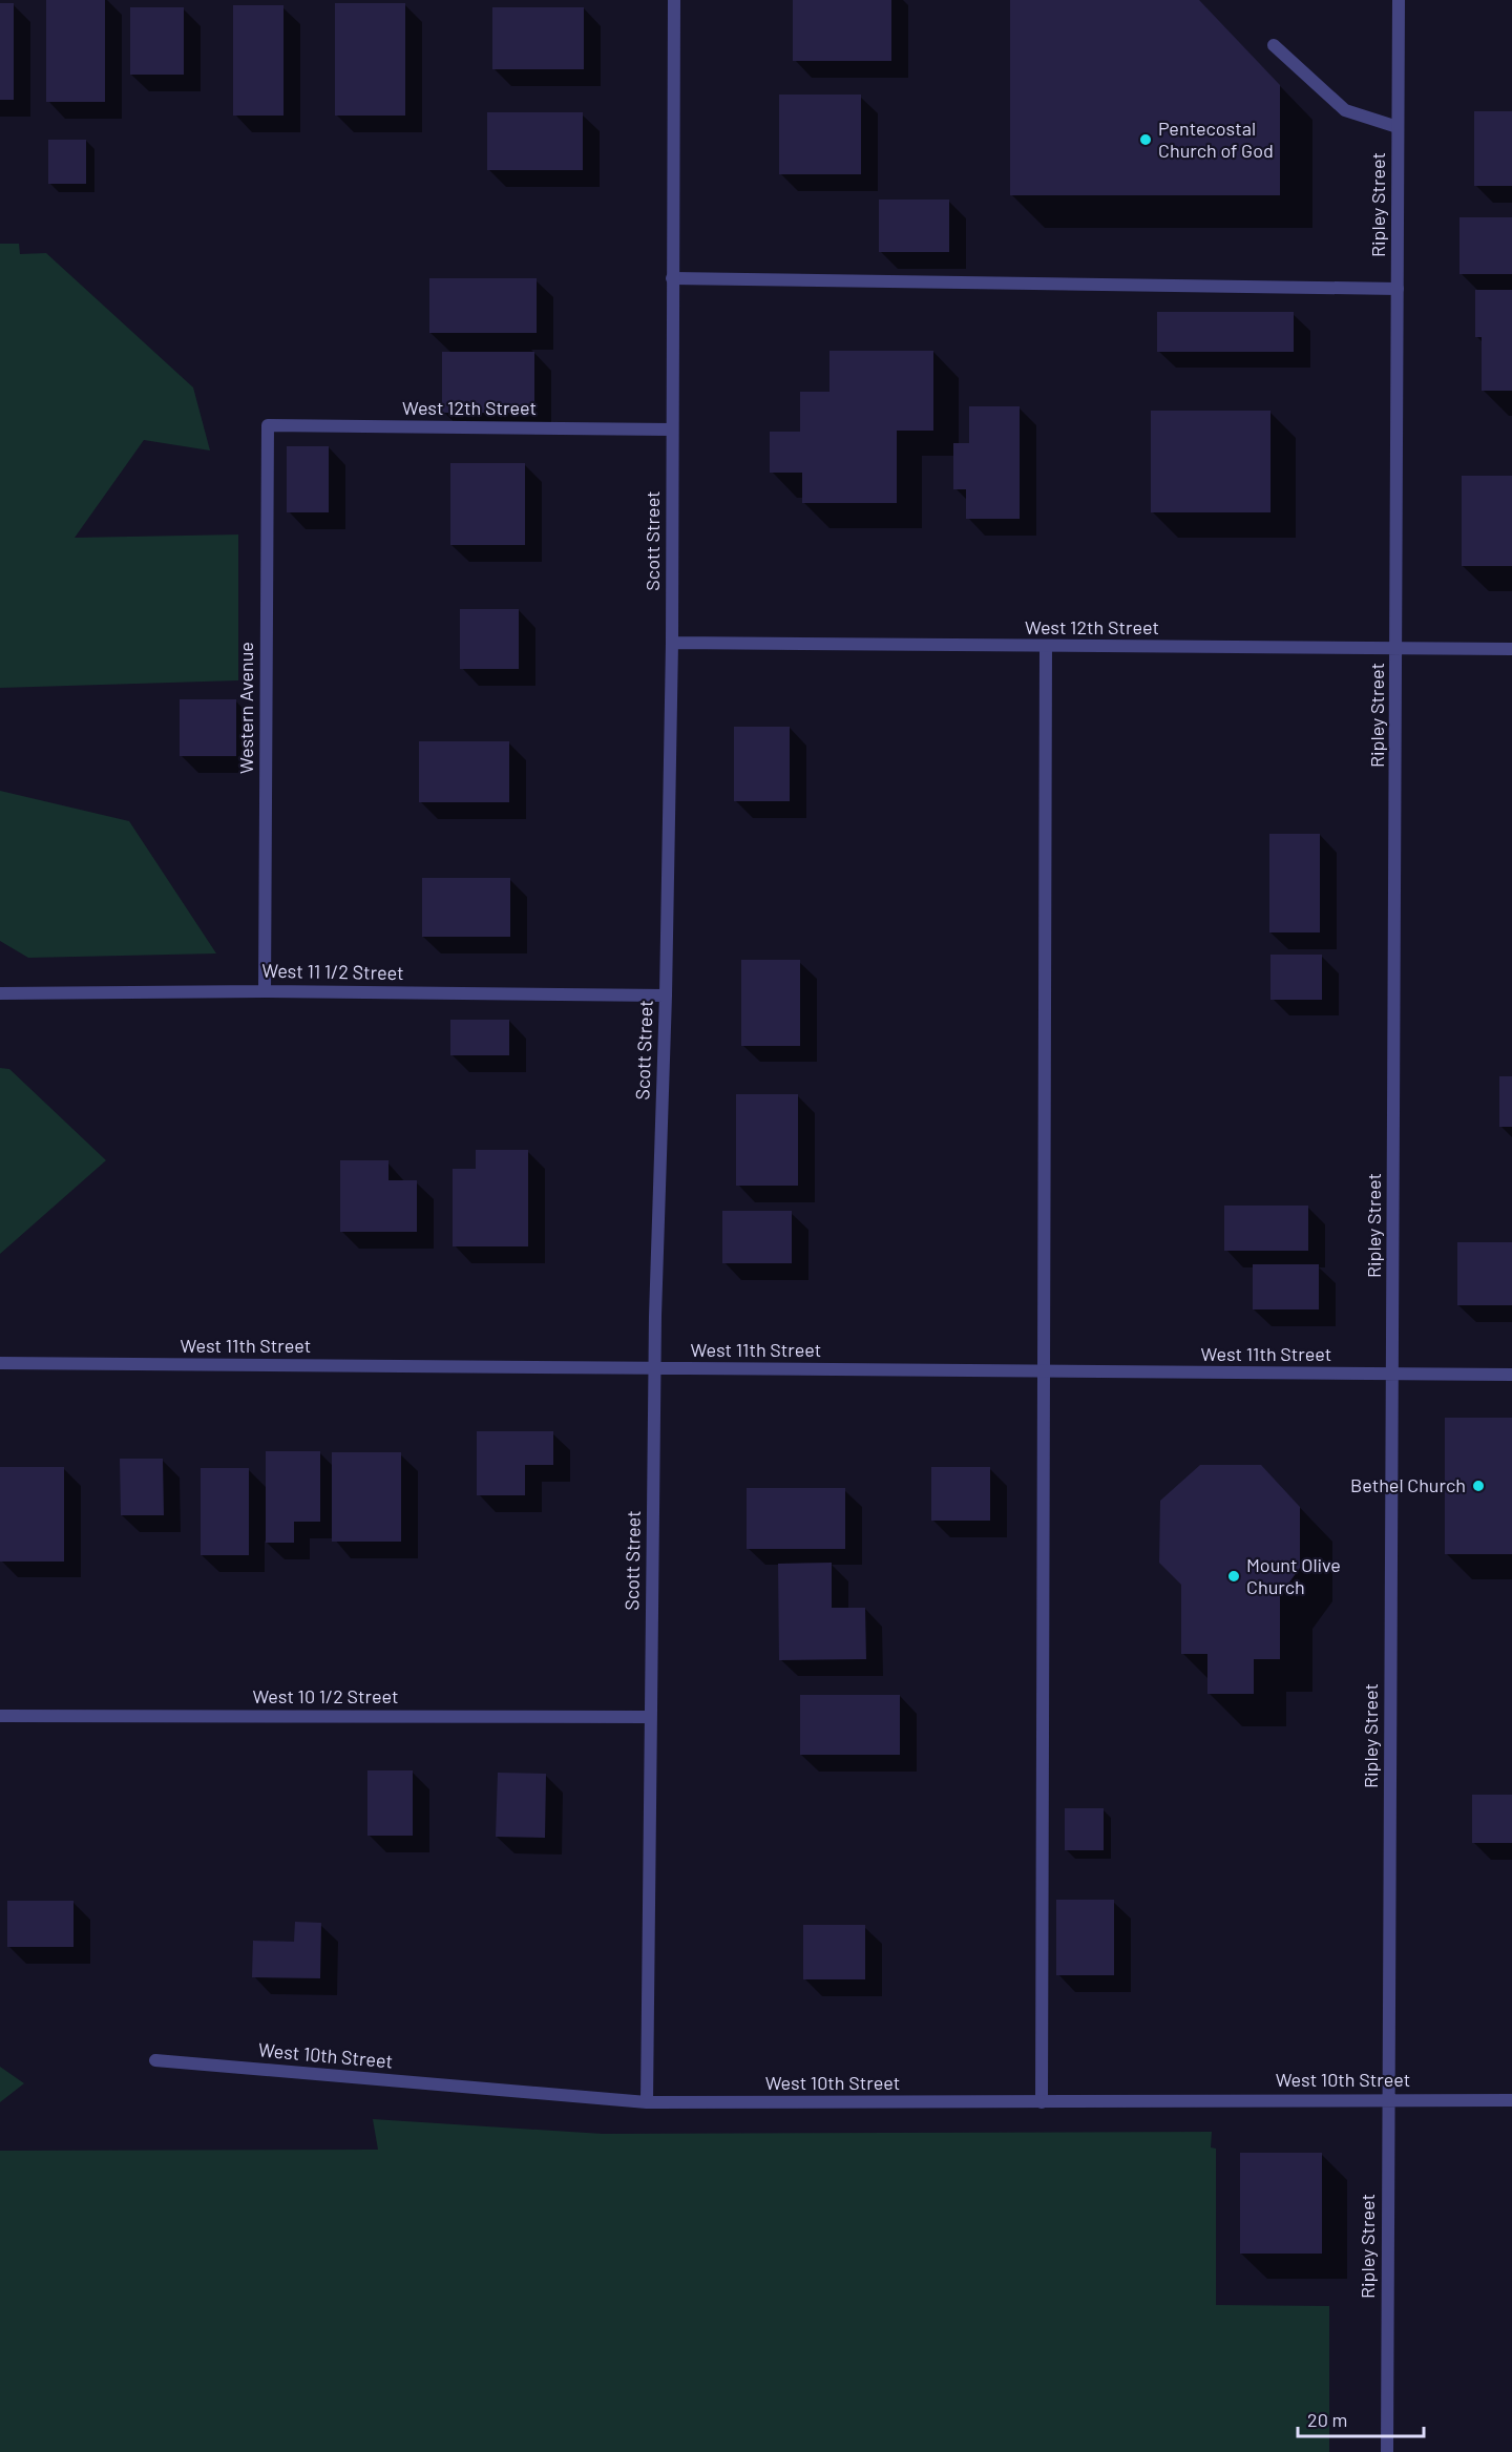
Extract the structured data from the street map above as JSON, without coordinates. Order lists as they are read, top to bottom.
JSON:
{
  "streets": {
    "street": [
      "Ripley Street",
      "West 12th Street",
      "Scott Street",
      "Western Avenue",
      "West 11 1/2 Street",
      "West 11th Street",
      "West 10 1/2 Street",
      "West 10th Street"
    ]
  },
  "crossings": [
    ["Ripley Street", "West 12th Street"],
    ["Ripley Street", "West 11th Street"],
    ["Ripley Street", "West 10th Street"],
    ["West 12th Street", "Scott Street"],
    ["West 12th Street", "Western Avenue"],
    ["Scott Street", "West 11 1/2 Street"],
    ["Scott Street", "West 11th Street"],
    ["Scott Street", "West 10 1/2 Street"],
    ["Scott Street", "West 10th Street"],
    ["Western Avenue", "West 11 1/2 Street"]
  ],
  "places": ["Pentecostal Church of God", "Bethel Church", "Mount Olive Church"],
  "scale_bar": "20 m"
}
